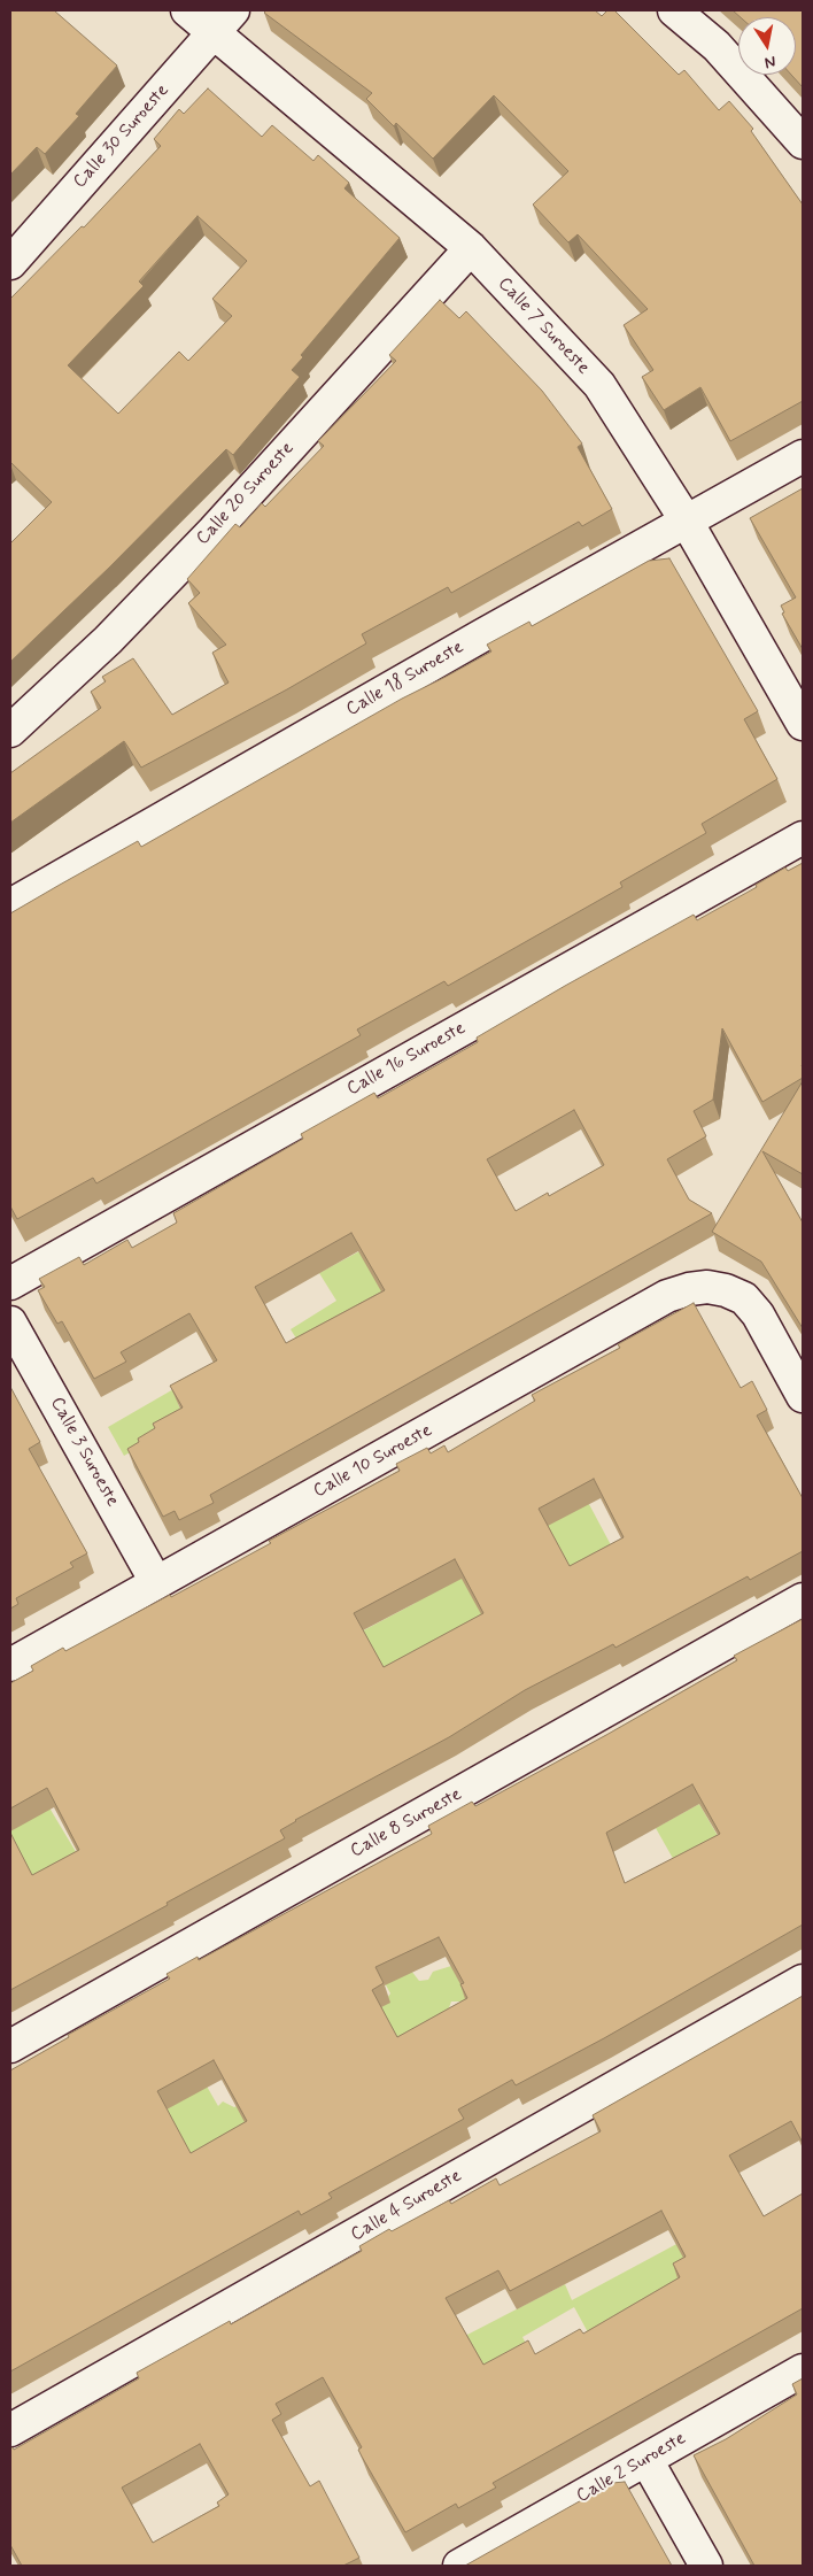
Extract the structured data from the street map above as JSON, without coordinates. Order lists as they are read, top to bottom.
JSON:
{
  "streets": {
    "street": [
      "Calle 30 Suroeste",
      "Calle 7 Suroeste",
      "Calle 20 Suroeste",
      "Calle 18 Suroeste",
      "Calle 16 Suroeste",
      "Calle 3 Suroeste",
      "Calle 10 Suroeste",
      "Calle 8 Suroeste",
      "Calle 4 Suroeste",
      "Calle 2 Suroeste"
    ]
  },
  "crossings": [
    ["Calle 30 Suroeste", "Calle 7 Suroeste"],
    ["Calle 7 Suroeste", "Calle 20 Suroeste"],
    ["Calle 7 Suroeste", "Calle 18 Suroeste"],
    ["Calle 3 Suroeste", "Calle 10 Suroeste"]
  ],
  "north": "bottom"
}
